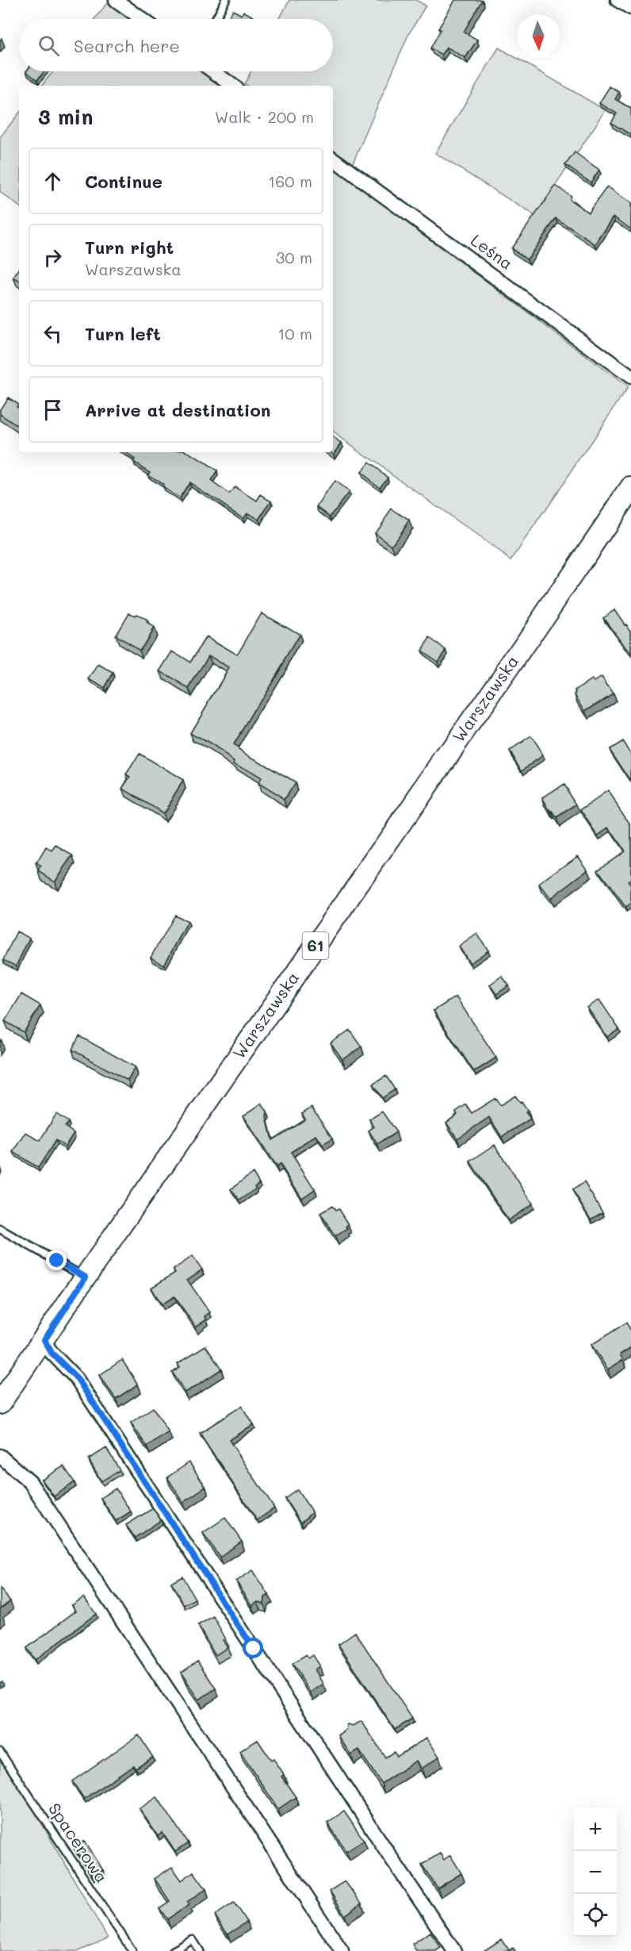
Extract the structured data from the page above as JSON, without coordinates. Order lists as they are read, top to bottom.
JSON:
{
  "streets": {
    "main road": ["Warszawska", "61"],
    "street": ["Leśna"],
    "lane": ["Spacerowa"]
  },
  "north": "bottom",
  "page": {
    "search": "Search here",
    "heading": ["3 min", "Walk · 200 m"],
    "list": [
      ["Continue", "160 m"],
      ["Turn right", "Warszawska", "30 m"],
      ["Turn left", "10 m"],
      "Arrive at destination"
    ],
    "map_buttons": ["+", "−"]
  }
}
